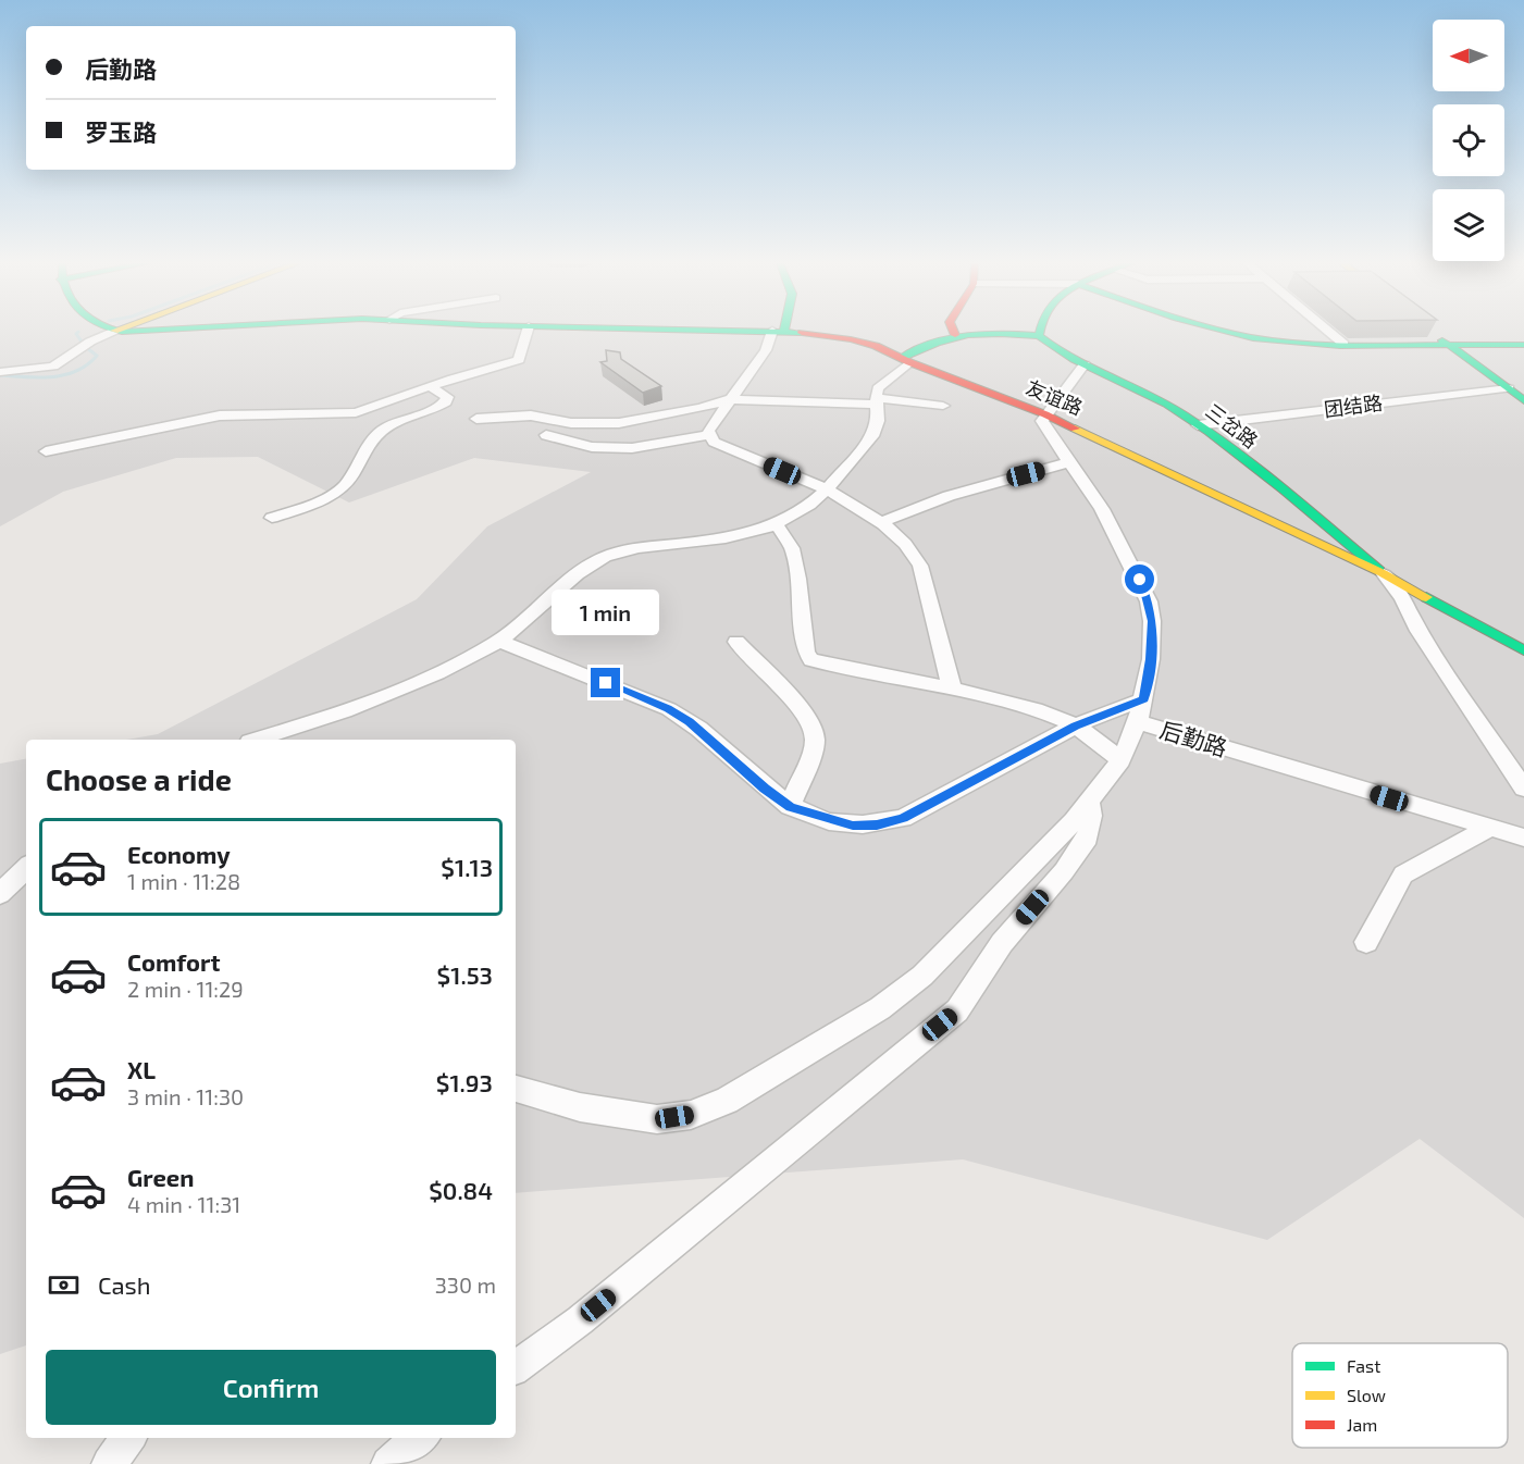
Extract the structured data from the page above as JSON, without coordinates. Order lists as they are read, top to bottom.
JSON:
{
  "streets": {
    "main road": ["友谊路", "三岔路"],
    "street": ["团结路", "后勤路"]
  },
  "crossings": [
    ["友谊路", "三岔路"],
    ["友谊路", "后勤路"],
    ["团结路", "三岔路"]
  ],
  "legend": ["Fast", "Slow", "Jam"],
  "north": "left",
  "page": {
    "banner": ["后勤路", "罗玉路"],
    "bubble": "1 min",
    "heading": "Choose a ride",
    "list": [
      {
        "name": "Economy",
        "note": "1 min · 11:28",
        "value": "$1.13"
      },
      {
        "name": "Comfort",
        "note": "2 min · 11:29",
        "value": "$1.53"
      },
      {
        "name": "XL",
        "note": "3 min · 11:30",
        "value": "$1.93"
      },
      {
        "name": "Green",
        "note": "4 min · 11:31",
        "value": "$0.84"
      }
    ],
    "pay": ["Cash", "330 m"],
    "buttons": "Confirm"
  }
}
